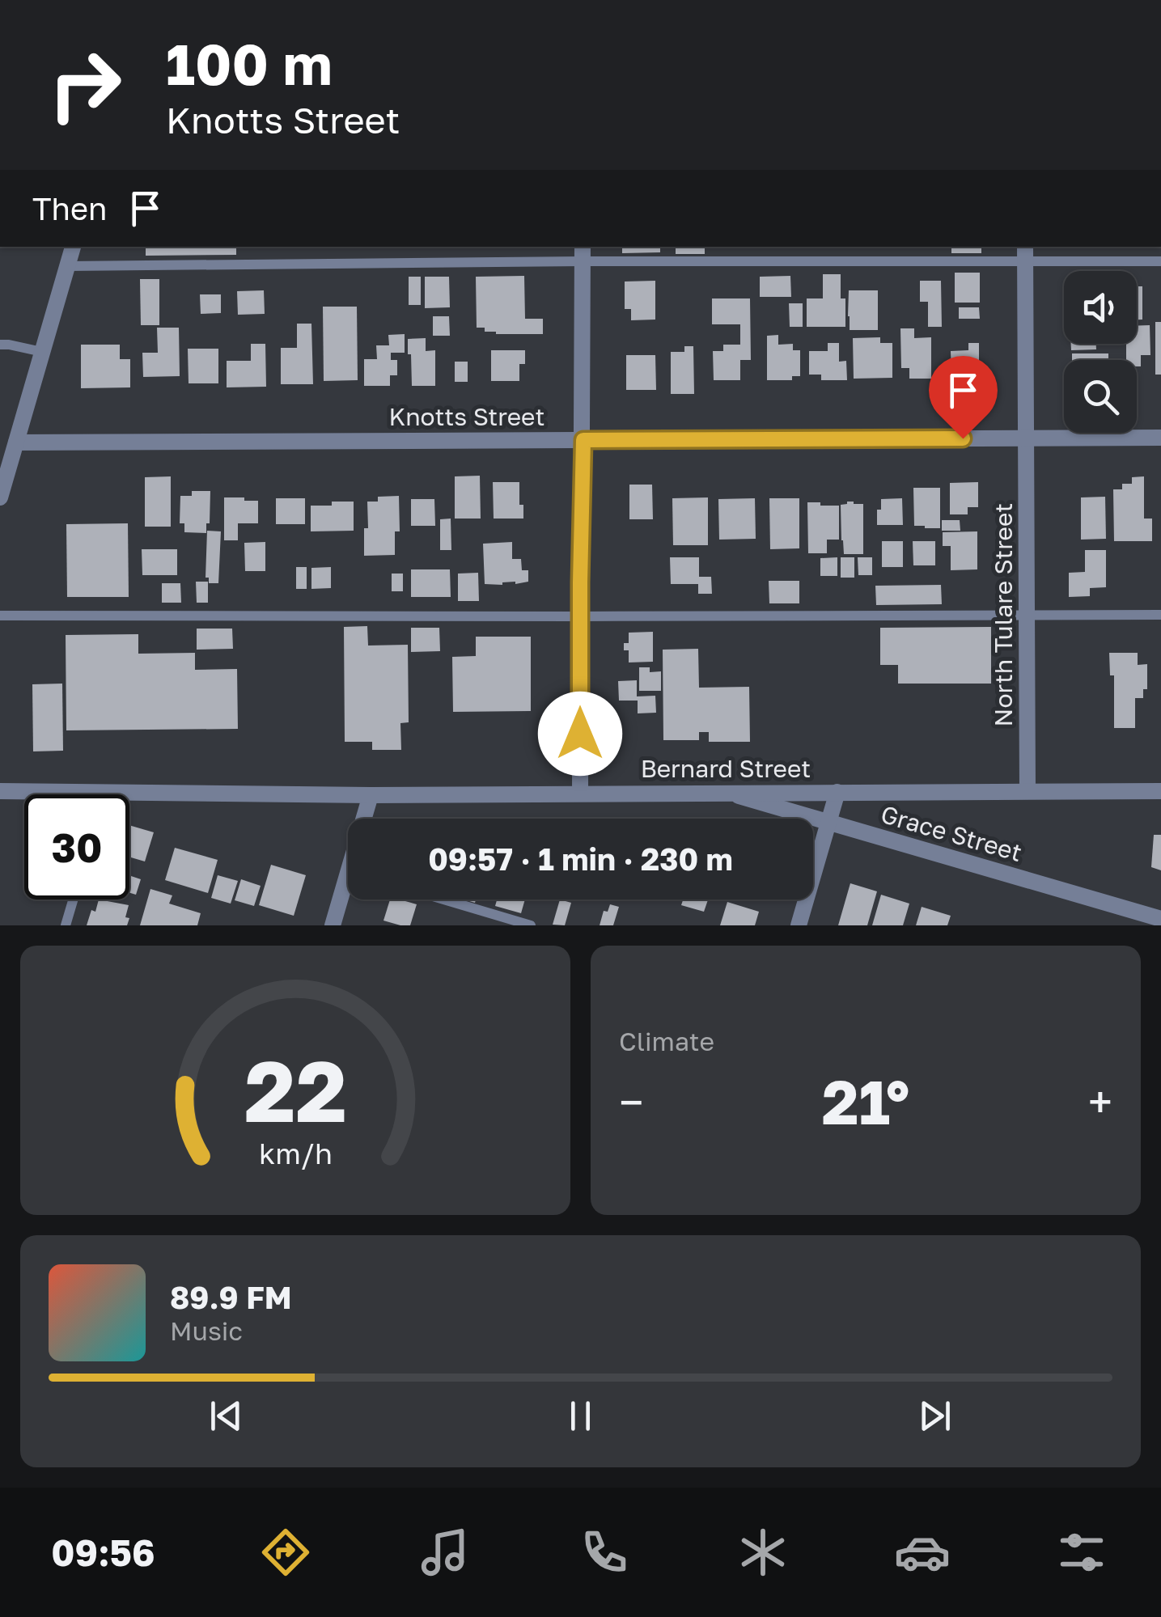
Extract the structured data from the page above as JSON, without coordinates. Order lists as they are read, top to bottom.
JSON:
{
  "streets": {
    "street": [
      "Knotts Street",
      "North Tulare Street",
      "Bernard Street",
      "Grace Street"
    ]
  },
  "crossings": [
    ["Knotts Street", "North Tulare Street"],
    ["North Tulare Street", "Bernard Street"],
    ["Bernard Street", "Grace Street"]
  ],
  "page": {
    "turn": ["100 m", "Knotts Street"],
    "then": "Then",
    "limit": "30",
    "trip": "09:57 · 1 min · 230 m",
    "tile": "Climate",
    "heat": ["−", "21°", "+"],
    "song": ["89.9 FM", "Music"],
    "tabs": "09:56",
    "gauge": ["22", "km/h"]
  }
}
